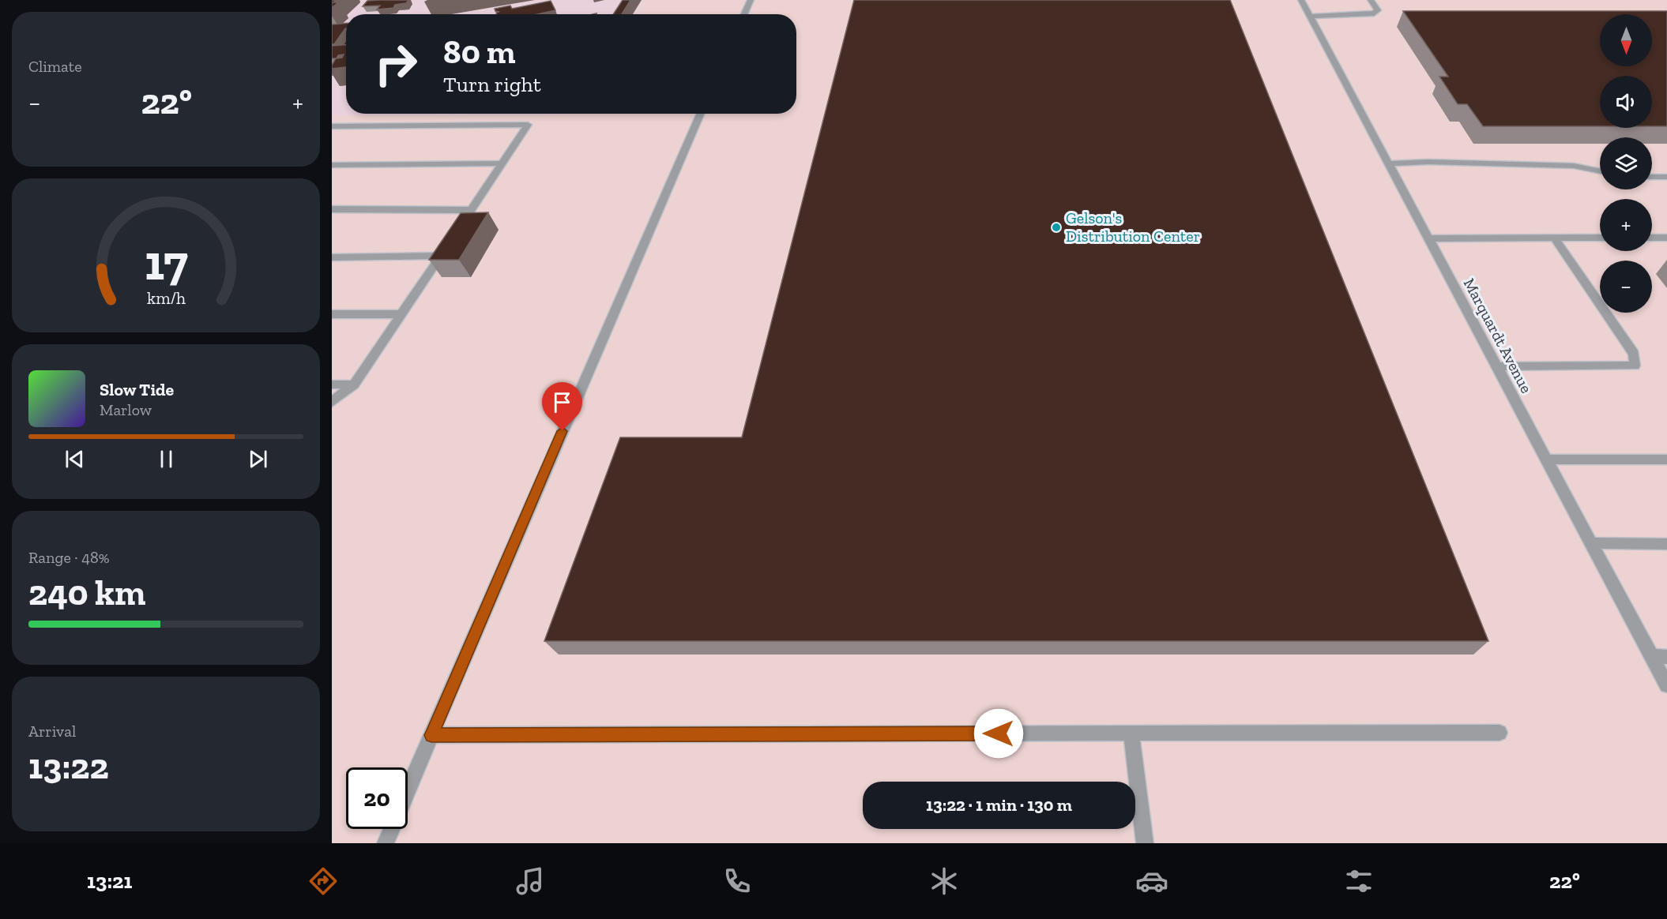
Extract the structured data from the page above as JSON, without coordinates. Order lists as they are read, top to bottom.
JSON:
{
  "streets": {
    "street": ["Marquardt Avenue"]
  },
  "places": ["Gelson's Distribution Center"],
  "north": "bottom",
  "page": {
    "tile": [
      "Climate",
      ["Range · 48%", "240 km"],
      ["Arrival", "13:22"]
    ],
    "map_buttons": ["+", "−"],
    "turn": ["80 m", "Turn right"],
    "heat": ["−", "22°", "+"],
    "song": ["Slow Tide", "Marlow"],
    "limit": "20",
    "trip": "13:22 · 1 min · 130 m",
    "tabs": ["13:21", "22°"],
    "gauge": ["17", "km/h"]
  }
}
